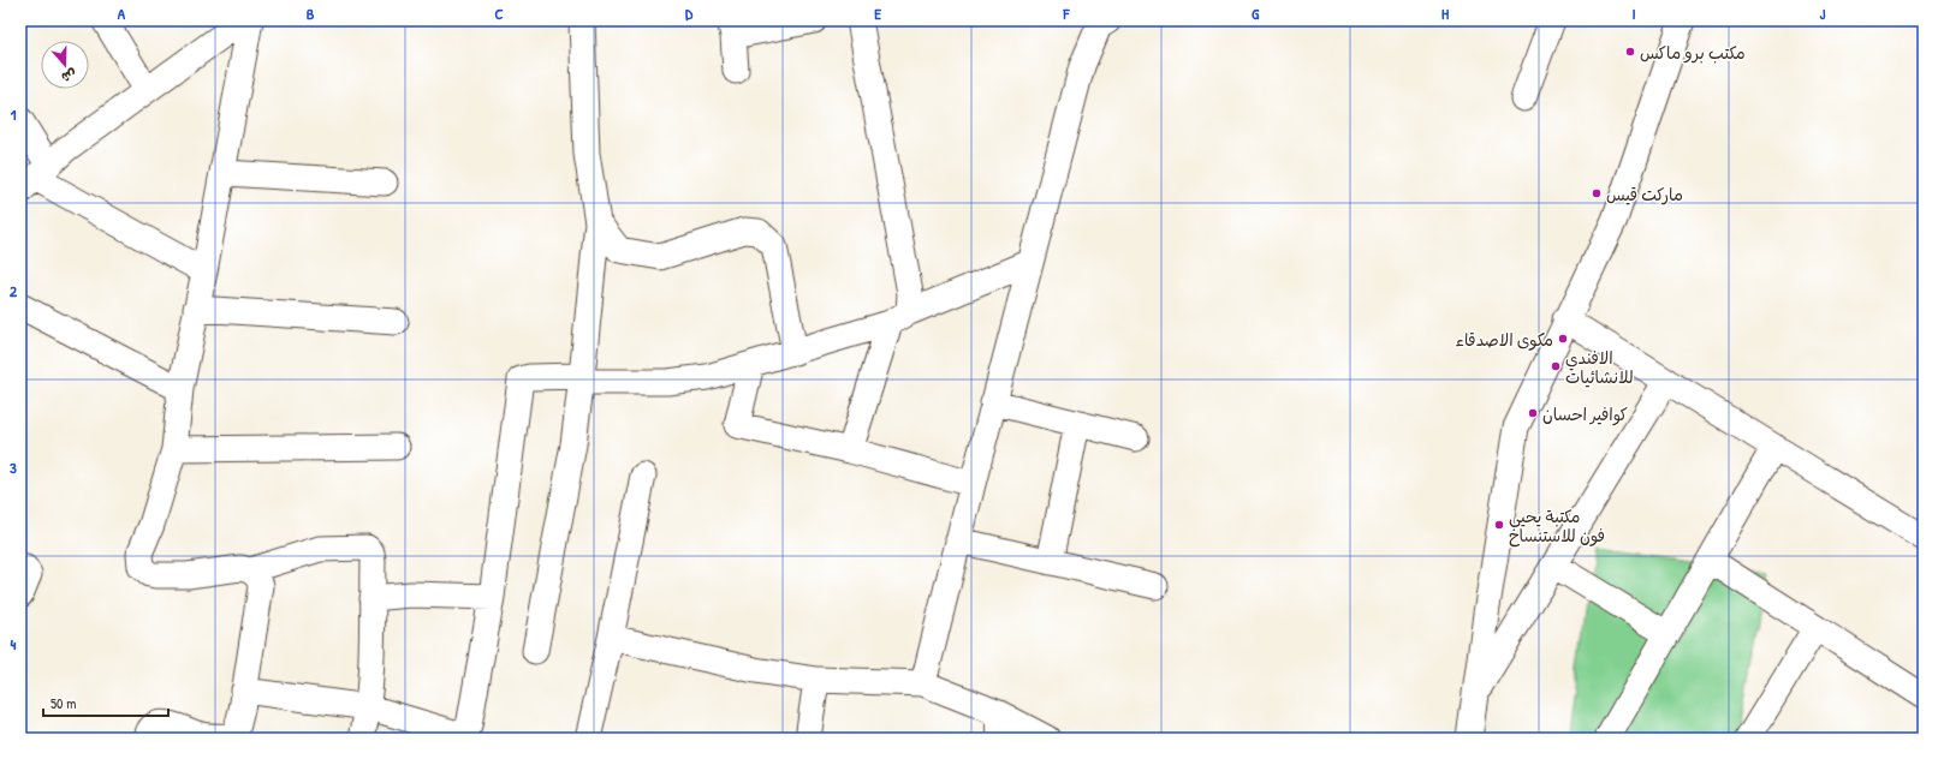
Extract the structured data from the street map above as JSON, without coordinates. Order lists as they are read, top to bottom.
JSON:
{
  "places": [
    "مكتب برو ماكس",
    "ماركت قيس",
    "مكوى الاصدقاء",
    "الافندي للانشائيات",
    "كوافير احسان",
    "مكتبة يحيى فون للاستنساخ"
  ],
  "scale_bar": "50 m",
  "north": "bottom",
  "grid": {
    "columns": [
      "A",
      "B",
      "C",
      "D",
      "E",
      "F",
      "G",
      "H",
      "I",
      "J"
    ],
    "rows": [
      "1",
      "2",
      "3",
      "4"
    ]
  }
}
